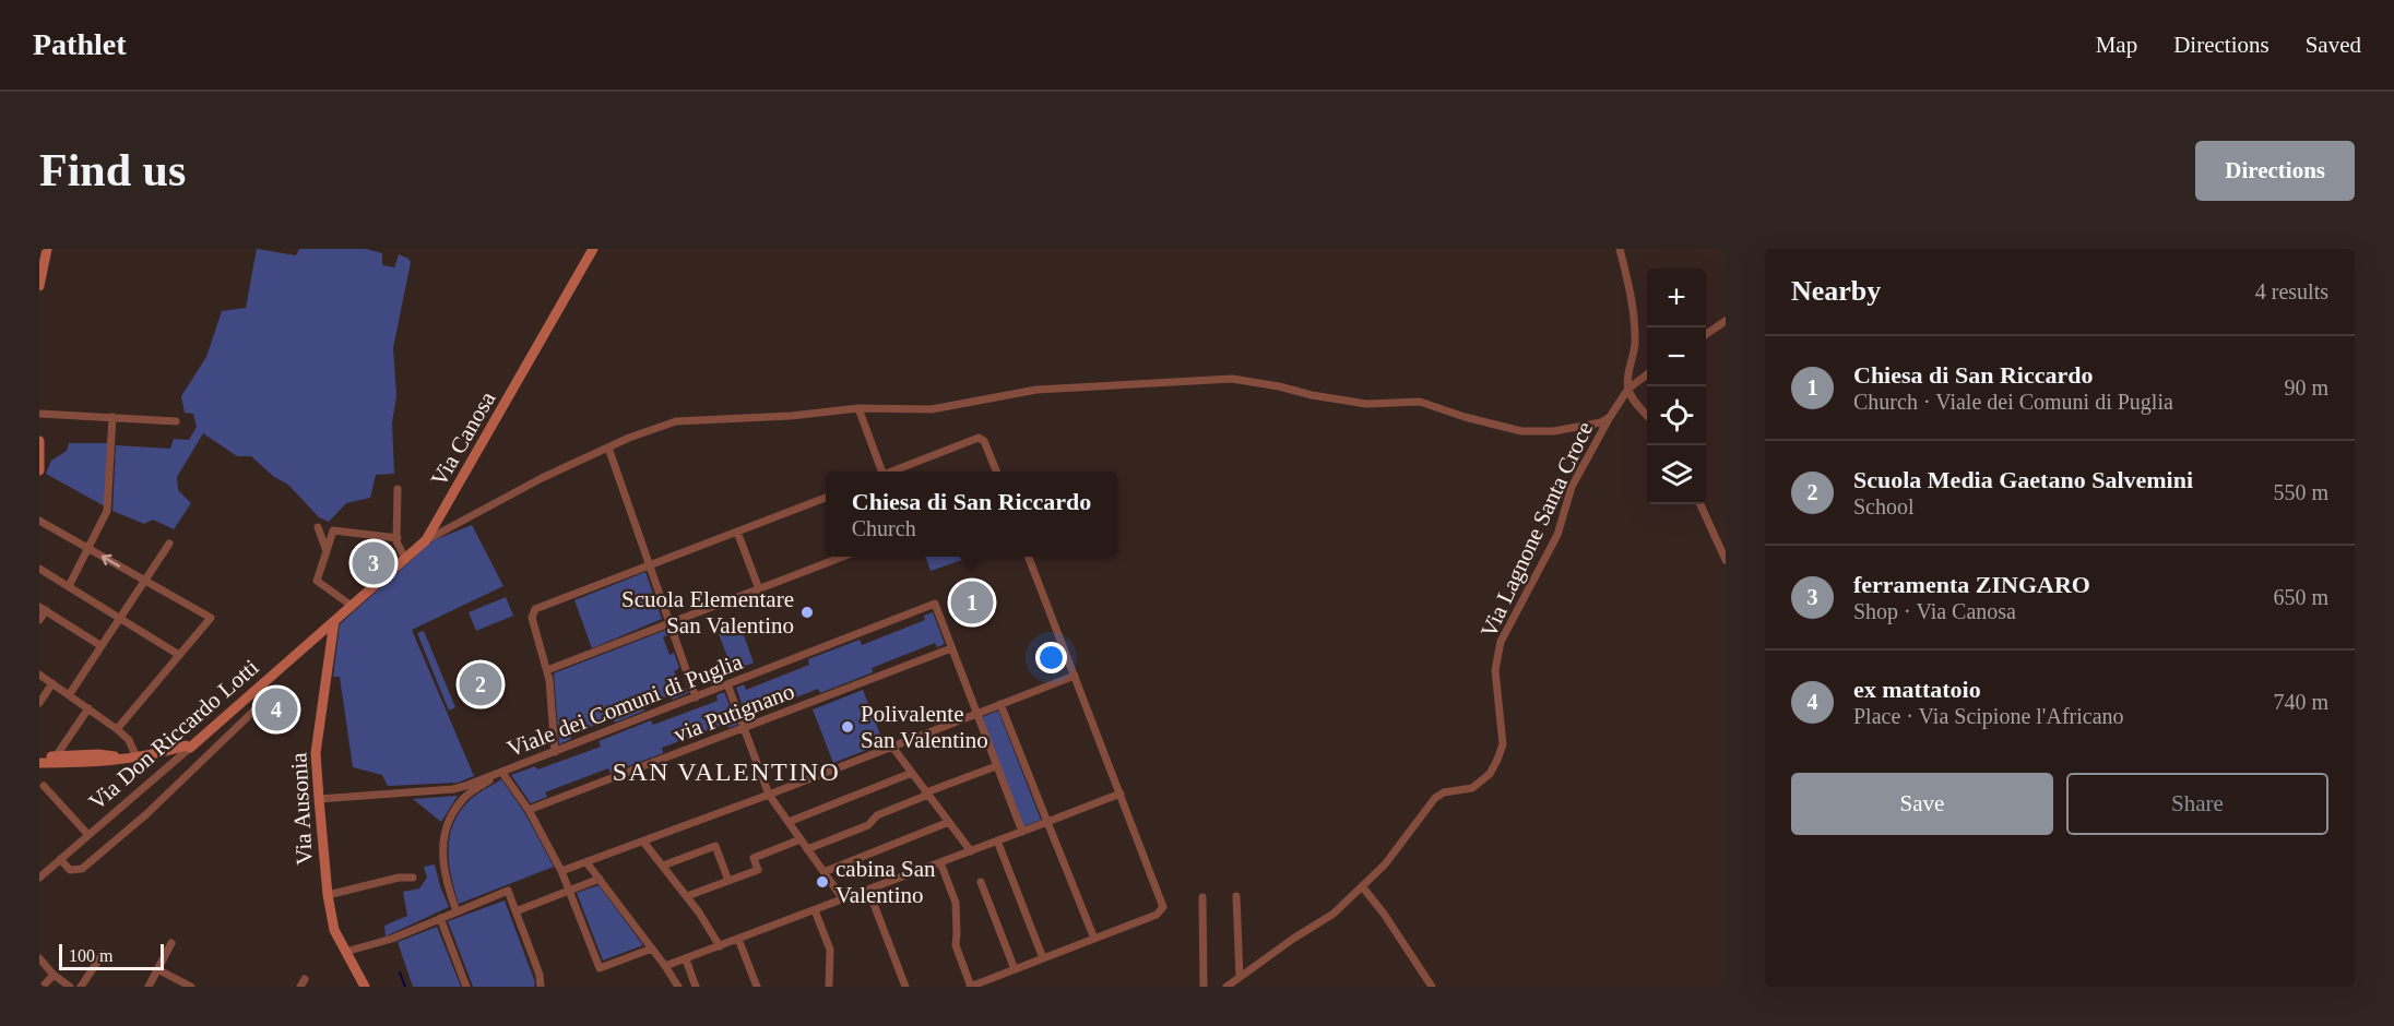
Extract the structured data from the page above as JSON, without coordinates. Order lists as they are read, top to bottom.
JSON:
{
  "streets": {
    "main road": ["Via Canosa", "Via Don Riccardo Lotti", "Via Ausonia"],
    "street": ["Via Lagnone Santa Croce", "Viale dei Comuni di Puglia", "via Putignano"]
  },
  "crossings": [
    ["Via Canosa", "Via Don Riccardo Lotti"],
    ["Via Canosa", "Via Ausonia"],
    ["Viale dei Comuni di Puglia", "via Putignano"],
    ["Viale dei Comuni di Puglia", "Via Ausonia"],
    ["Via Don Riccardo Lotti", "Via Ausonia"]
  ],
  "districts": ["SAN VALENTINO"],
  "places": ["Scuola Elementare San Valentino", "Polivalente San Valentino", "cabina San Valentino"],
  "scale_bar": "100 m",
  "page": {
    "header": "Pathlet",
    "nav": ["Map", "Directions", "Saved"],
    "buttons": [
      "Directions",
      ["Save", "Share"]
    ],
    "title": "Find us",
    "heading": ["Nearby", "4 results"],
    "map_buttons": ["+", "−"],
    "list": [
      {
        "mark": "1",
        "name": "Chiesa di San Riccardo",
        "note": "Church · Viale dei Comuni di Puglia",
        "value": "90 m"
      },
      {
        "mark": "2",
        "name": "Scuola Media Gaetano Salvemini",
        "note": "School",
        "value": "550 m"
      },
      {
        "mark": "3",
        "name": "ferramenta ZINGARO",
        "note": "Shop · Via Canosa",
        "value": "650 m"
      },
      {
        "mark": "4",
        "name": "ex mattatoio",
        "note": "Place · Via Scipione l'Africano",
        "value": "740 m"
      }
    ],
    "popup": ["Chiesa di San Riccardo", "Church"],
    "pins": [
      "3",
      "1",
      "2",
      "4"
    ],
    "scale": "100 m"
  }
}
